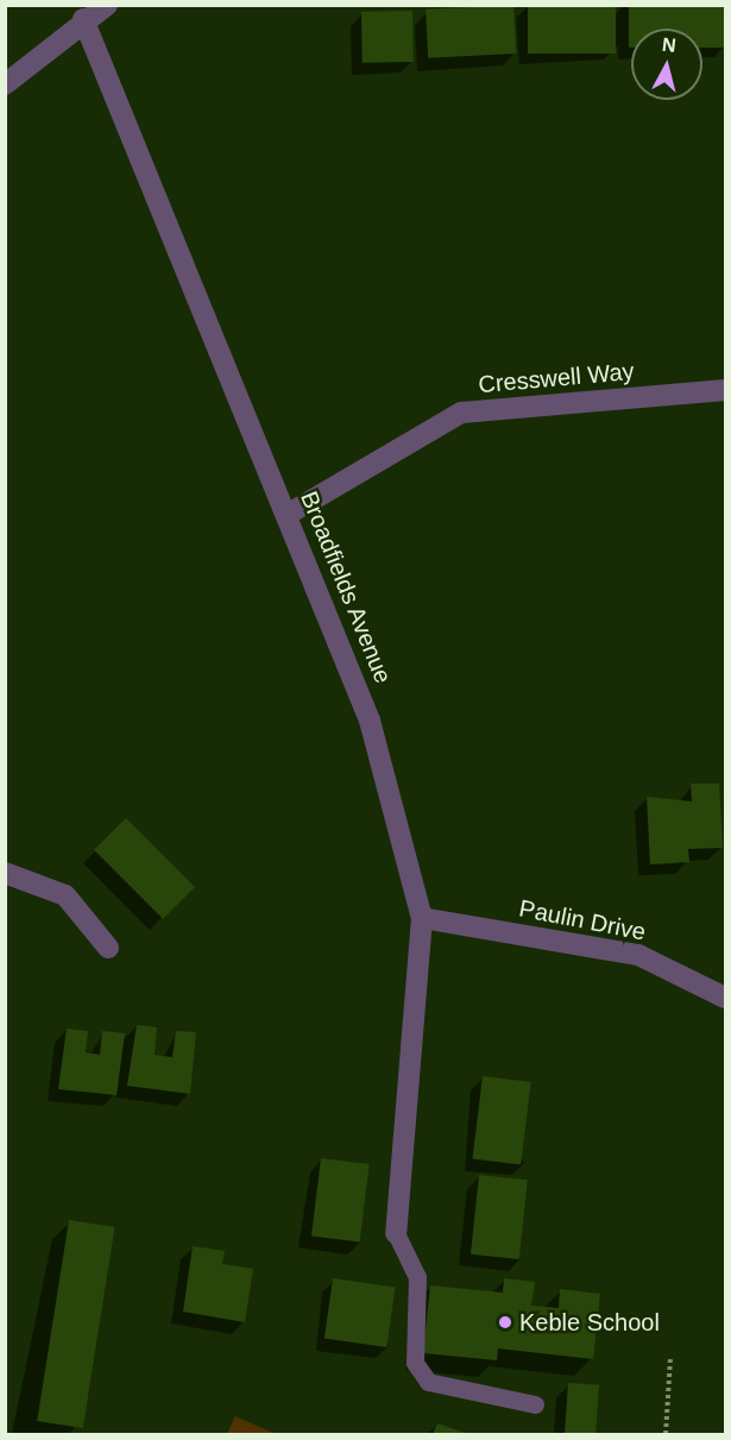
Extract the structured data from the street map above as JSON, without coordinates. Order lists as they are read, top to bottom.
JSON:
{
  "streets": {
    "street": ["Cresswell Way", "Broadfields Avenue", "Paulin Drive"]
  },
  "crossings": [
    ["Cresswell Way", "Broadfields Avenue"],
    ["Broadfields Avenue", "Paulin Drive"]
  ],
  "places": ["Keble School"],
  "north": "top"
}
